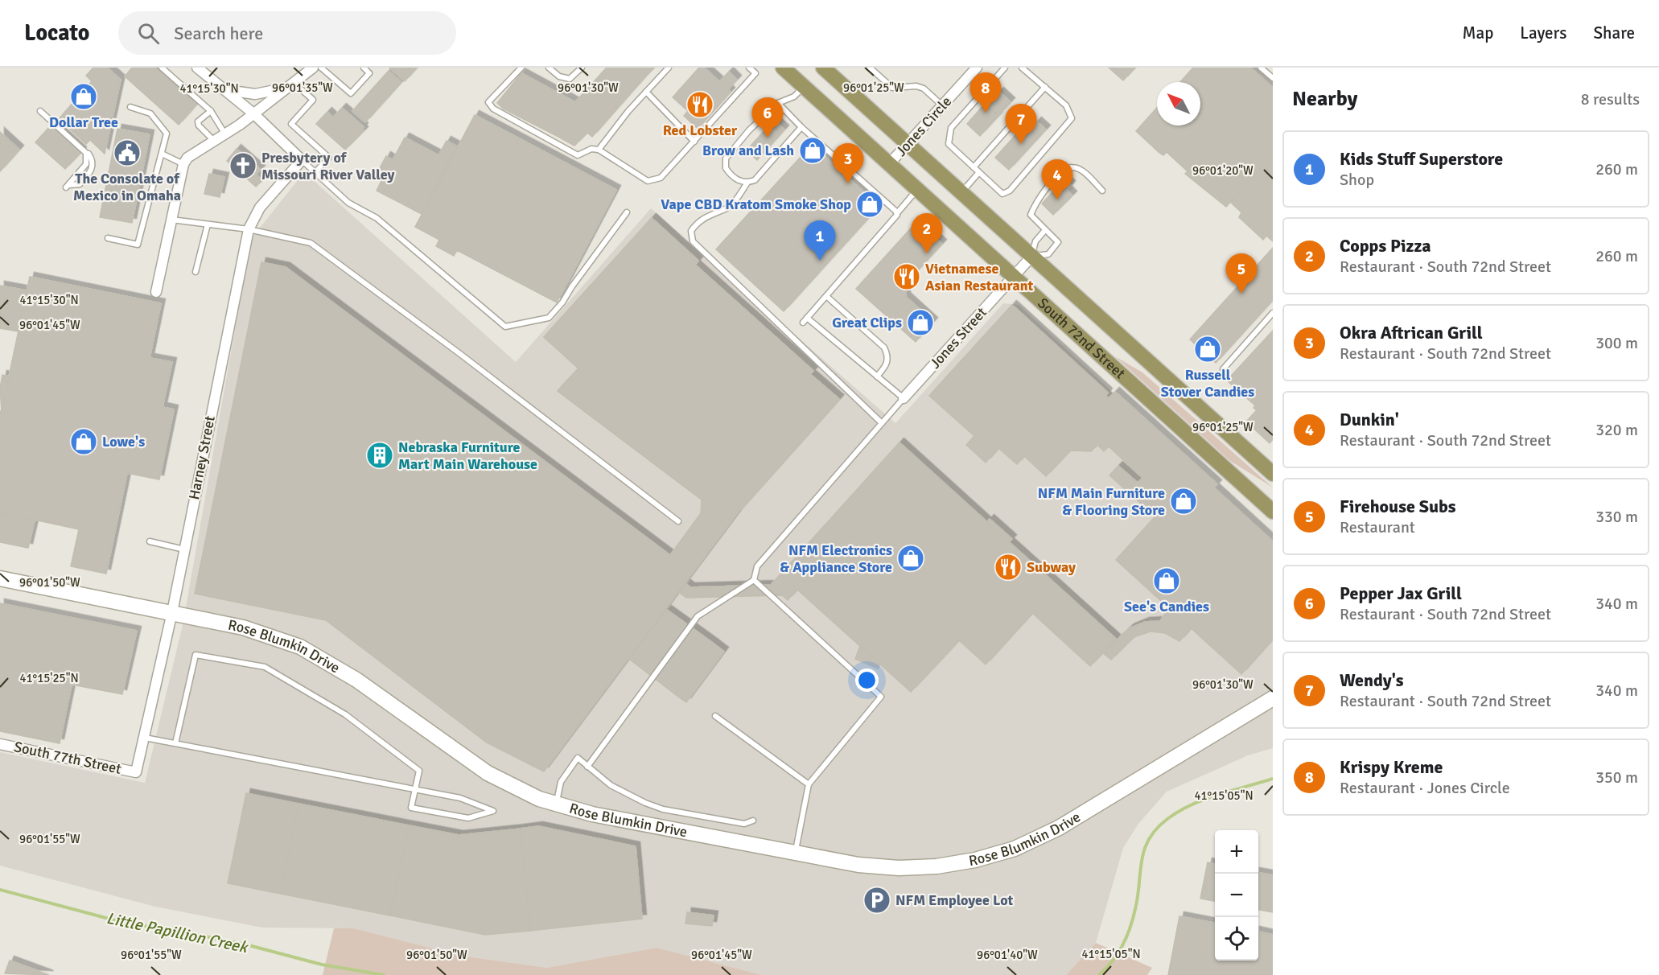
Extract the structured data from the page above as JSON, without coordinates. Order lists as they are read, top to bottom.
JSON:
{
  "streets": {
    "main road": ["South 72nd Street", "Rose Blumkin Drive"],
    "street": [
      "Jones Circle",
      "Jones Street",
      "Harney Street",
      "South 77th Street"
    ]
  },
  "crossings": [
    ["Jones Circle", "South 72nd Street"],
    ["Jones Street", "South 72nd Street"],
    ["Harney Street", "Rose Blumkin Drive"],
    ["Harney Street", "South 77th Street"]
  ],
  "water": ["Little Papillion Creek"],
  "places": {
    "shop": [
      "Dollar Tree",
      "Brow and Lash",
      "Vape CBD Kratom Smoke Shop",
      "Great Clips",
      "Russell Stover Candies",
      "Lowe's",
      "NFM Main Furniture & Flooring Store",
      "NFM Electronics & Appliance Store",
      "See's Candies"
    ],
    "restaurant": ["Red Lobster", "Vietnamese Asian Restaurant", "Subway"],
    "public building": ["The Consolate of Mexico in Omaha"],
    "church": ["Presbytery of Missouri River Valley"],
    "building": ["Nebraska Furniture Mart Main Warehouse"],
    "parking": ["NFM Employee Lot"]
  },
  "north": "top left",
  "page": {
    "header": "Locato",
    "search": "Search here",
    "nav": ["Map", "Layers", "Share"],
    "heading": ["Nearby", "8 results"],
    "pins": [
      "8",
      "6",
      "7",
      "3",
      "4",
      "2",
      "1",
      "5"
    ],
    "list": [
      {
        "mark": "1",
        "name": "Kids Stuff Superstore",
        "note": "Shop",
        "value": "260 m"
      },
      {
        "mark": "2",
        "name": "Copps Pizza",
        "note": "Restaurant · South 72nd Street",
        "value": "260 m"
      },
      {
        "mark": "3",
        "name": "Okra Aftrican Grill",
        "note": "Restaurant · South 72nd Street",
        "value": "300 m"
      },
      {
        "mark": "4",
        "name": "Dunkin'",
        "note": "Restaurant · South 72nd Street",
        "value": "320 m"
      },
      {
        "mark": "5",
        "name": "Firehouse Subs",
        "note": "Restaurant",
        "value": "330 m"
      },
      {
        "mark": "6",
        "name": "Pepper Jax Grill",
        "note": "Restaurant · South 72nd Street",
        "value": "340 m"
      },
      {
        "mark": "7",
        "name": "Wendy's",
        "note": "Restaurant · South 72nd Street",
        "value": "340 m"
      },
      {
        "mark": "8",
        "name": "Krispy Kreme",
        "note": "Restaurant · Jones Circle",
        "value": "350 m"
      }
    ],
    "map_buttons": ["+", "−"]
  },
  "coordinates": [
    "96°01'35\"W",
    "96°01'30\"W",
    "96°01'25\"W",
    "41°15'30\"N",
    "96°01'20\"W",
    "96°01'45\"W",
    "96°01'50\"W",
    "41°15'25\"N",
    "41°15'05\"N",
    "96°01'55\"W",
    "96°01'40\"W"
  ]
}
